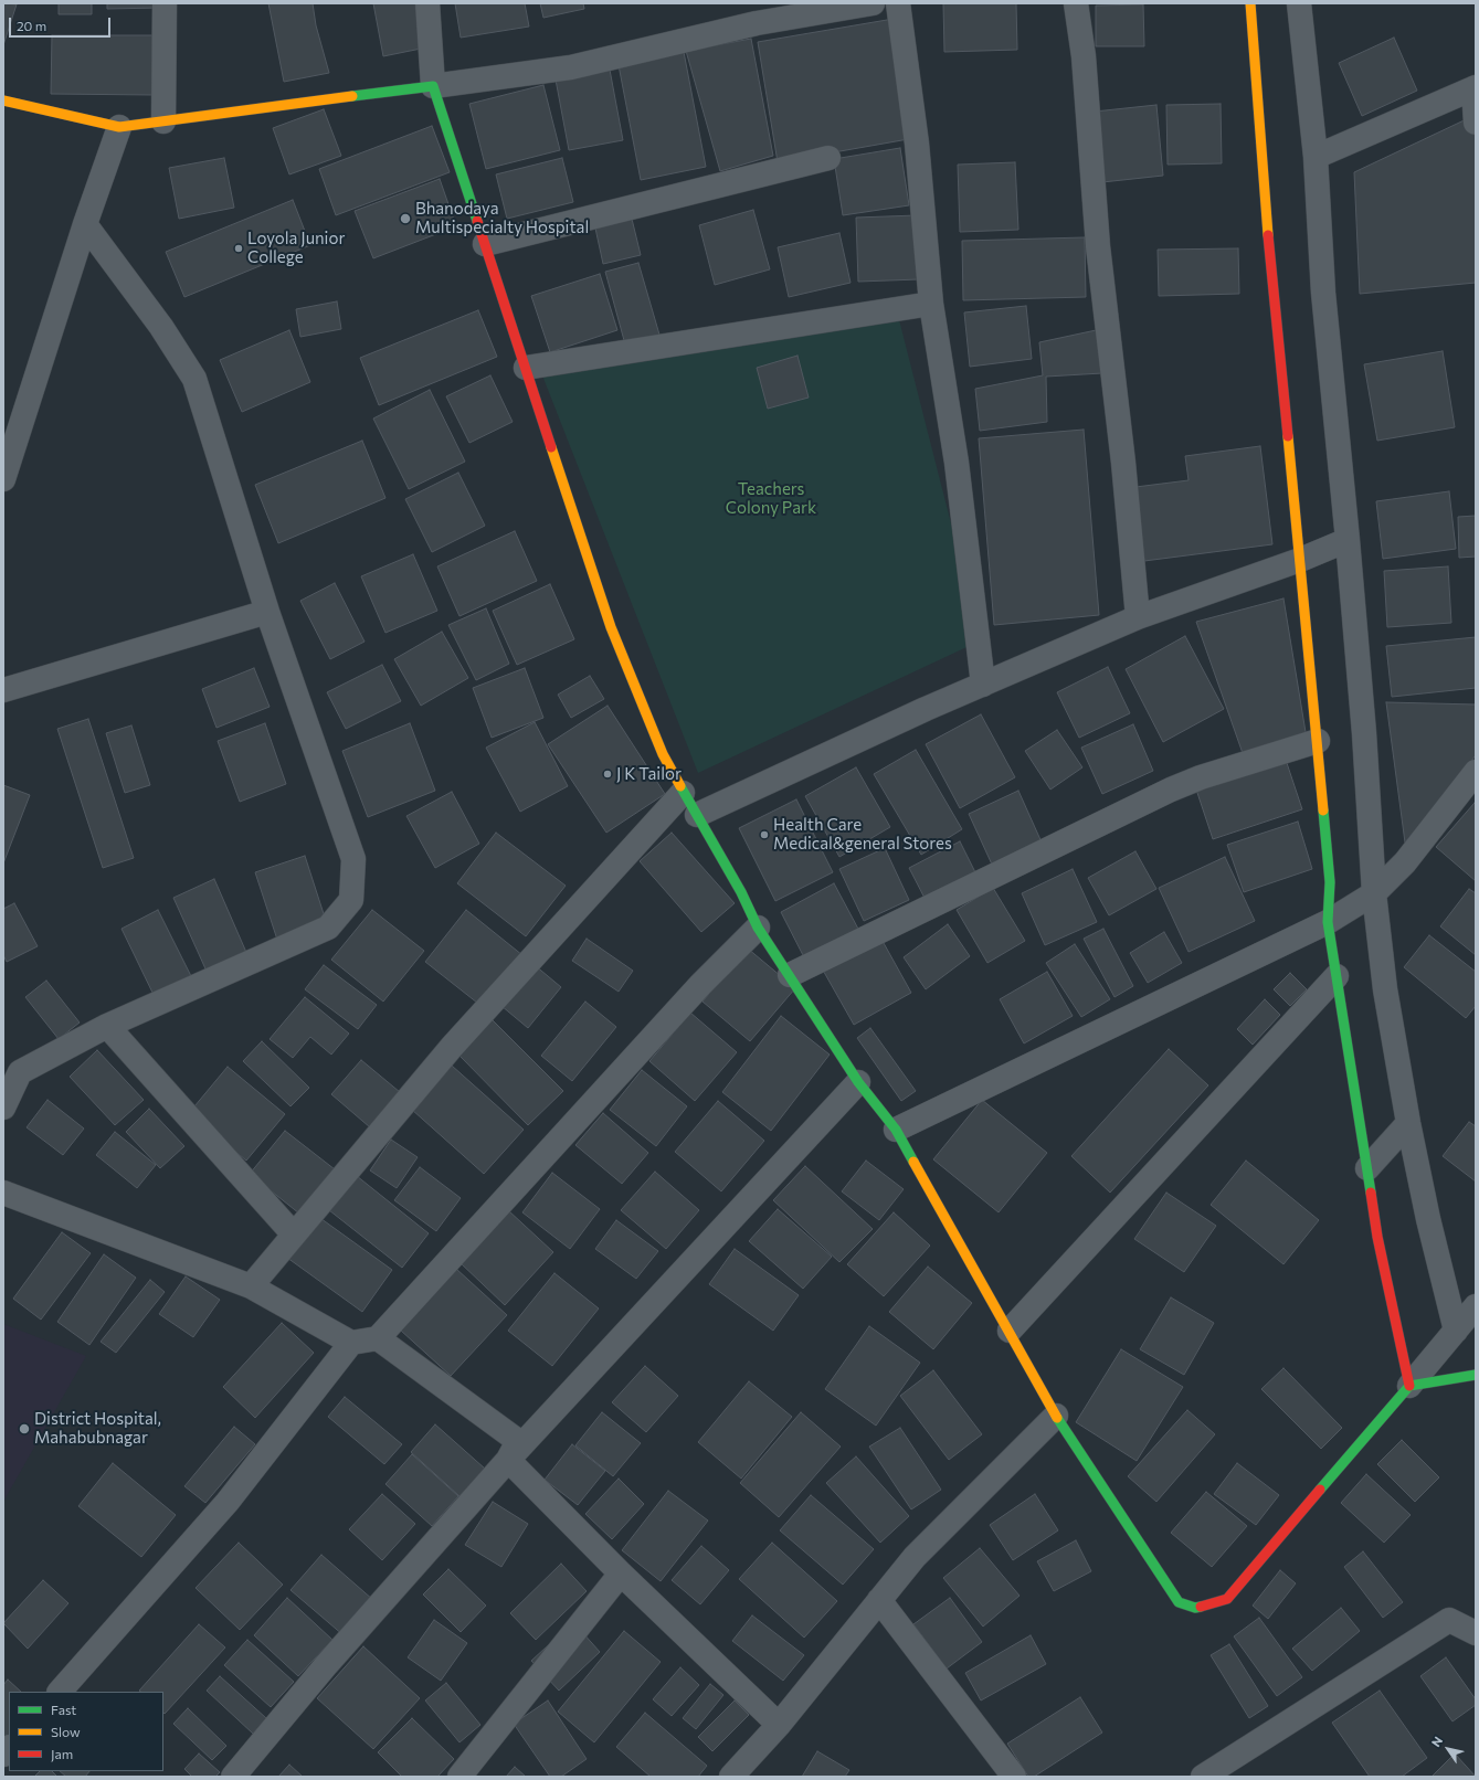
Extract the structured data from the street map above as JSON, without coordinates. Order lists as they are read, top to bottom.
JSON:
{
  "parks": ["Teachers Colony Park"],
  "places": [
    "Bhanodaya Multispecialty Hospital",
    "Loyola Junior College",
    "J K Tailor",
    "Health Care Medical&general Stores",
    "District Hospital, Mahabubnagar"
  ],
  "legend": ["Fast", "Slow", "Jam"],
  "scale_bar": "20 m",
  "north": "top left"
}
